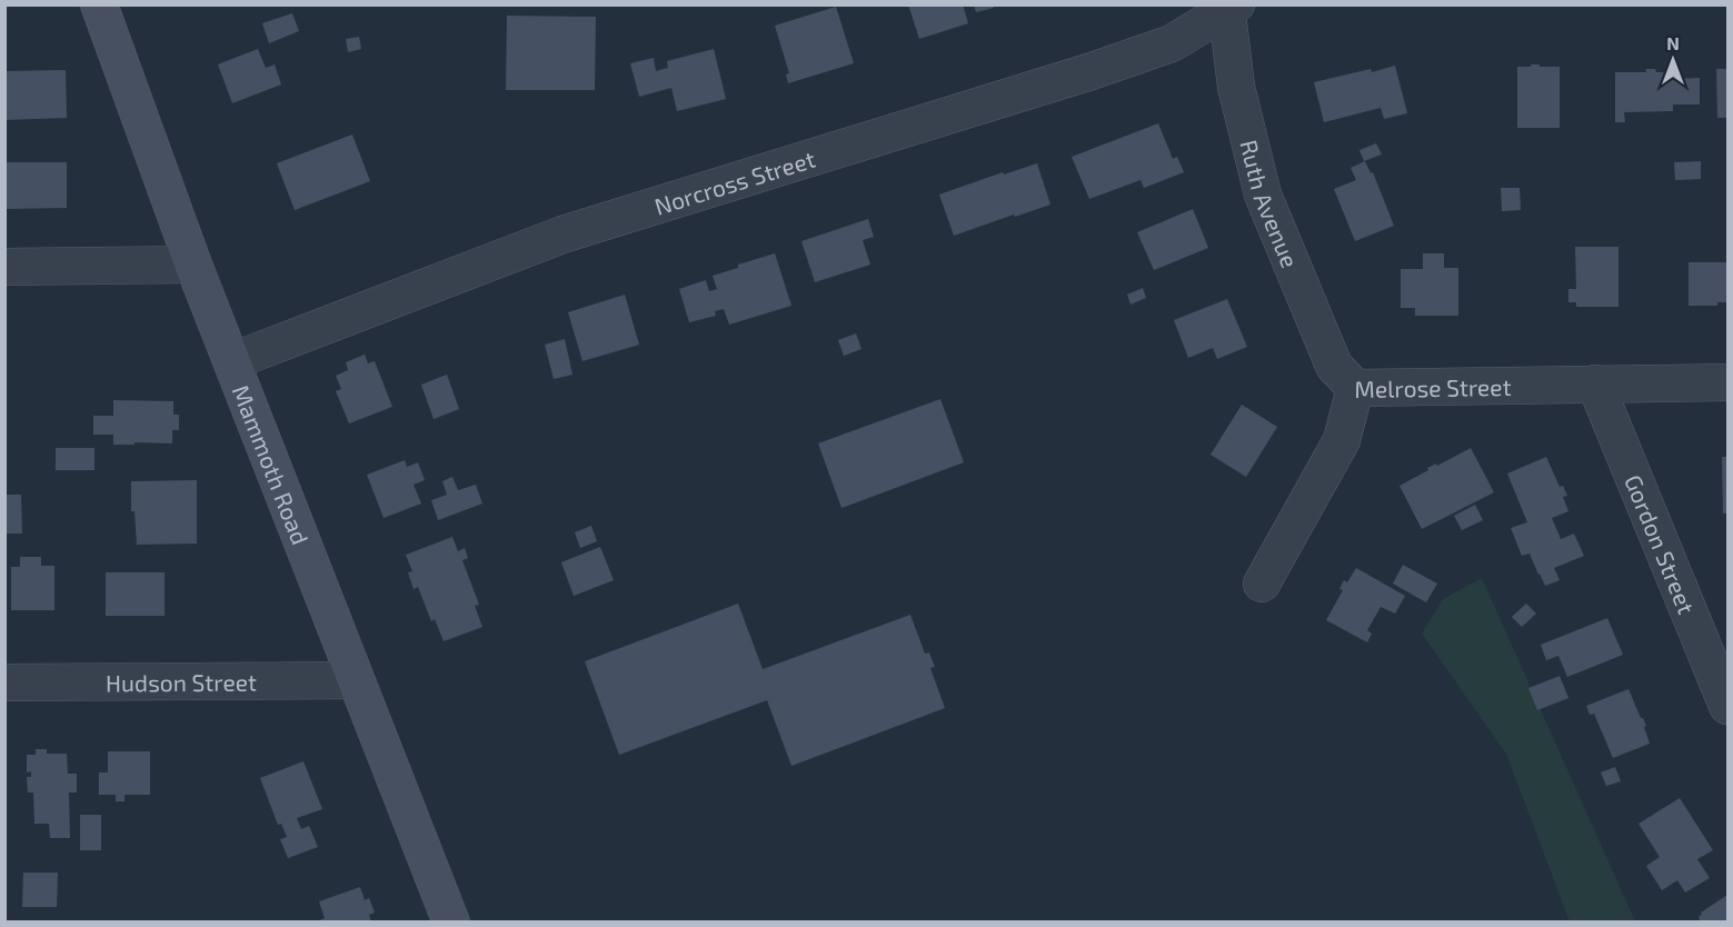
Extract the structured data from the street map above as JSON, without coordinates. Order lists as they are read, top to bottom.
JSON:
{
  "streets": {
    "main road": ["Mammoth Road"],
    "street": [
      "Norcross Street",
      "Ruth Avenue",
      "Melrose Street",
      "Gordon Street",
      "Hudson Street"
    ]
  },
  "crossings": [
    ["Norcross Street", "Ruth Avenue"],
    ["Norcross Street", "Mammoth Road"],
    ["Ruth Avenue", "Melrose Street"],
    ["Melrose Street", "Gordon Street"],
    ["Mammoth Road", "Hudson Street"]
  ],
  "north": "top"
}
